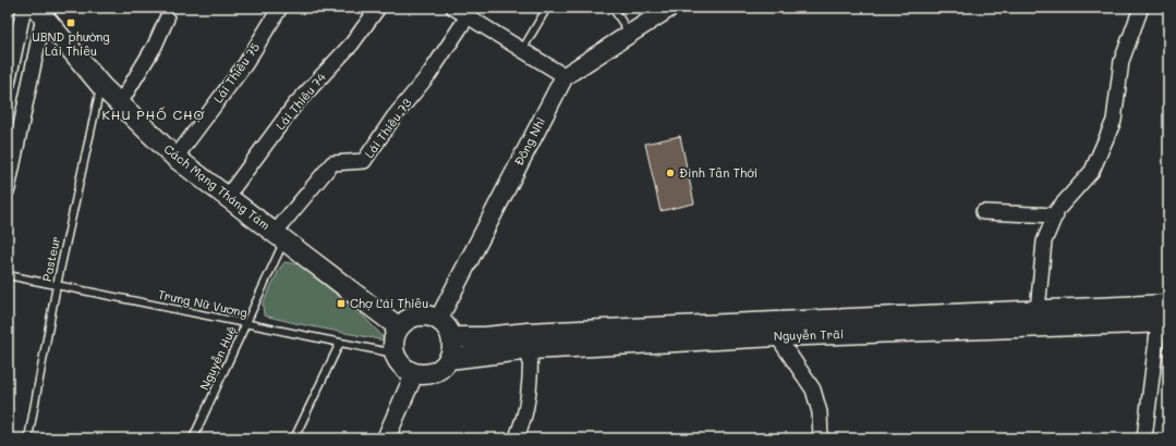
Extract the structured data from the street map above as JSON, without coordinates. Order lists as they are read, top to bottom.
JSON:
{
  "streets": {
    "main road": ["Cách Mạng Tháng Tám", "Nguyễn Trãi"],
    "street": [
      "Lái Thiêu 75",
      "Lái Thiêu 74",
      "Lái Thiêu 73",
      "Đông Nhì"
    ],
    "lane": ["Pasteur", "Trưng Nữ Vương", "Nguyễn Huệ"]
  },
  "crossings": [
    ["Lái Thiêu 75", "Cách Mạng Tháng Tám"],
    ["Lái Thiêu 74", "Cách Mạng Tháng Tám"],
    ["Lái Thiêu 73", "Cách Mạng Tháng Tám"],
    ["Lái Thiêu 73", "Nguyễn Huệ"],
    ["Đông Nhì", "Cách Mạng Tháng Tám"],
    ["Đông Nhì", "Trưng Nữ Vương"],
    ["Đông Nhì", "Nguyễn Trãi"],
    ["Cách Mạng Tháng Tám", "Pasteur"],
    ["Cách Mạng Tháng Tám", "Trưng Nữ Vương"],
    ["Cách Mạng Tháng Tám", "Nguyễn Trãi"],
    ["Cách Mạng Tháng Tám", "Nguyễn Huệ"],
    ["Pasteur", "Trưng Nữ Vương"],
    ["Trưng Nữ Vương", "Nguyễn Trãi"],
    ["Trưng Nữ Vương", "Nguyễn Huệ"]
  ],
  "districts": ["KHU PHỐ CHỢ"],
  "places": {
    "transit": ["UBND phường Lái Thiêu", "Chợ Lái Thiêu"],
    "other": ["Đình Tân Thới"]
  }
}
